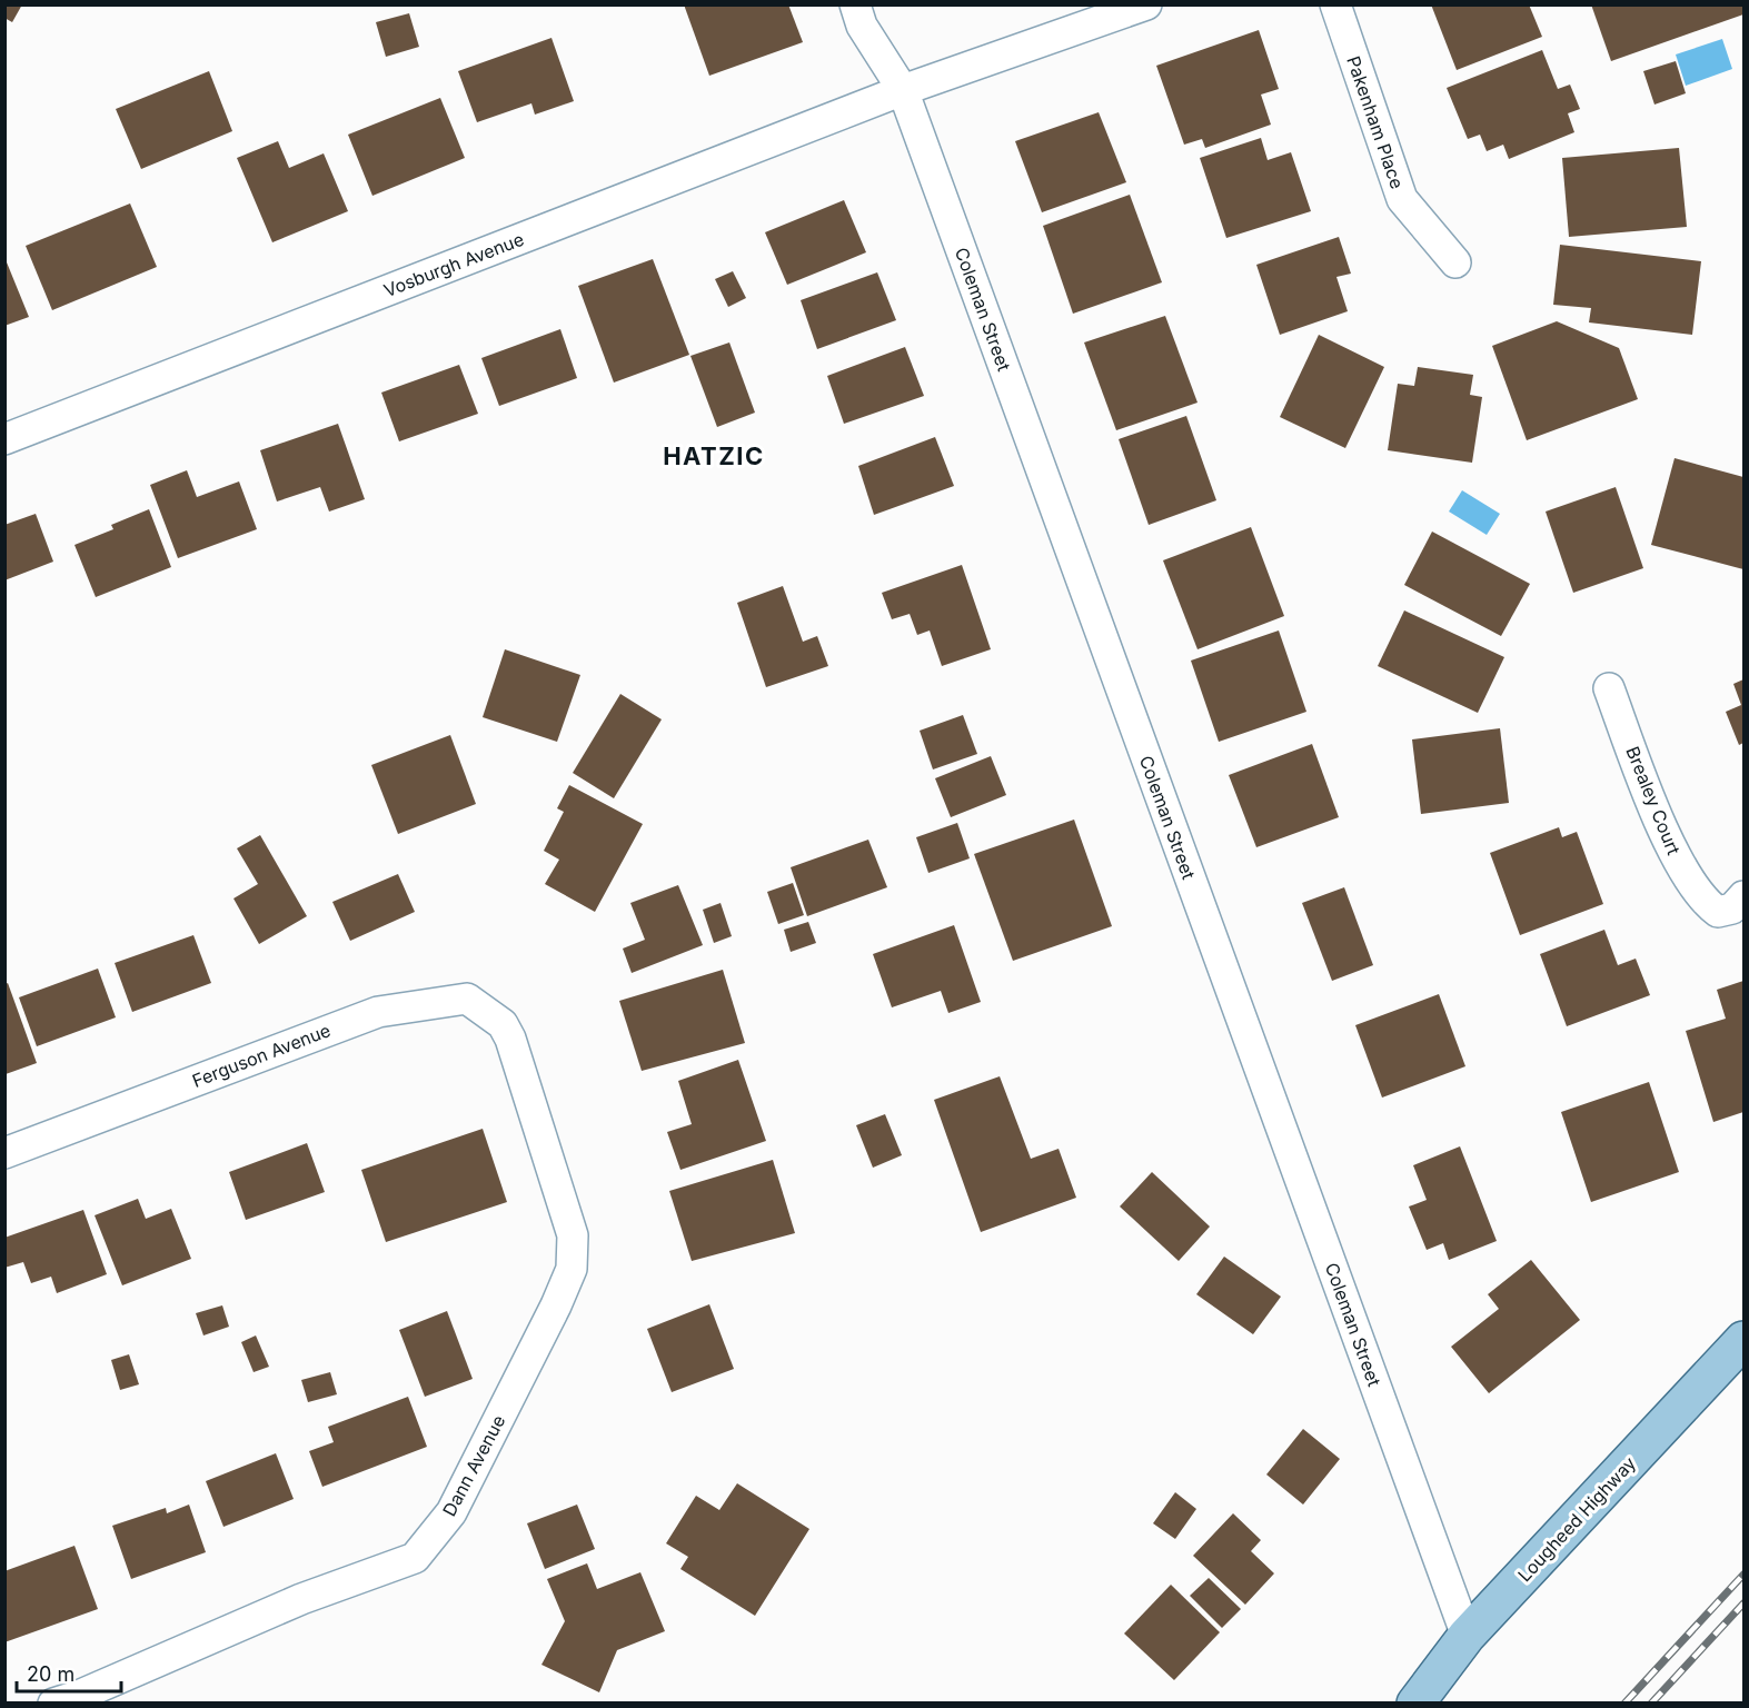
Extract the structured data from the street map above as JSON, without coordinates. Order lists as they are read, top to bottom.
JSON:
{
  "streets": {
    "main road": ["Lougheed Highway"],
    "street": [
      "Pakenham Place",
      "Vosburgh Avenue",
      "Coleman Street",
      "Brealey Court",
      "Ferguson Avenue",
      "Dann Avenue"
    ]
  },
  "crossings": [
    ["Vosburgh Avenue", "Coleman Street"],
    ["Coleman Street", "Lougheed Highway"],
    ["Ferguson Avenue", "Dann Avenue"]
  ],
  "districts": ["HATZIC"],
  "scale_bar": "20 m"
}
